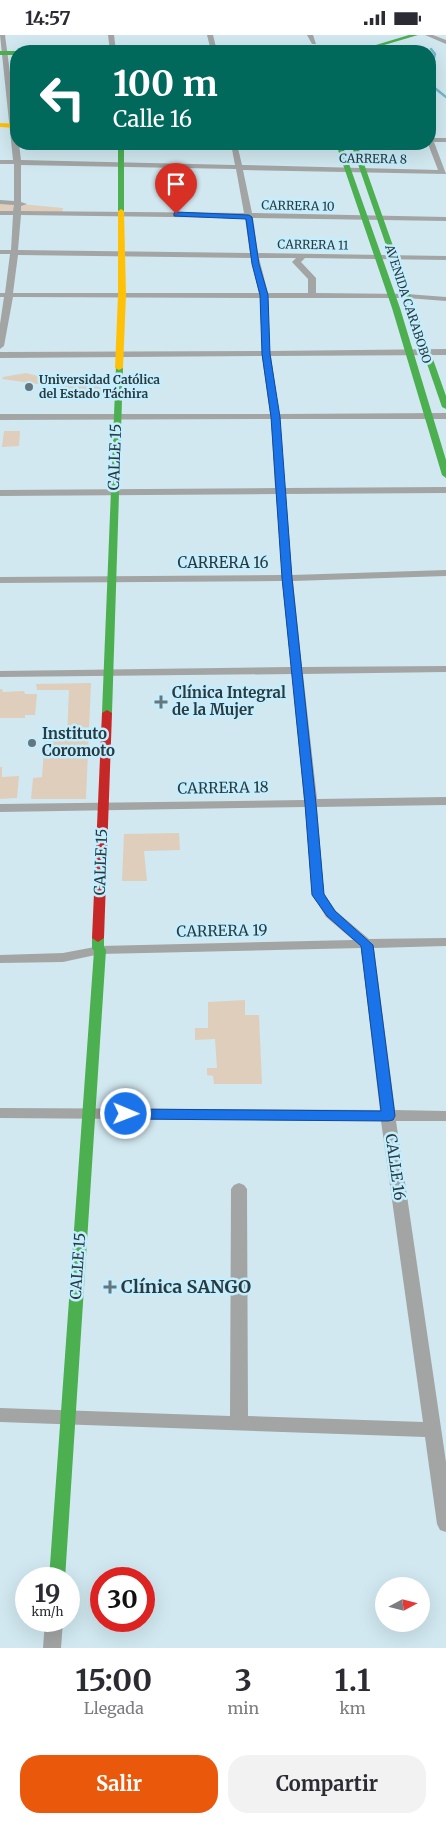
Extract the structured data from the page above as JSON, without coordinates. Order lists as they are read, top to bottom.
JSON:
{
  "streets": {
    "street": [
      "CARRERA 8",
      "CARRERA 10",
      "CARRERA 11",
      "AVENIDA CARABOBO",
      "CALLE 15",
      "CARRERA 16",
      "CARRERA 18",
      "CARRERA 19",
      "CALLE 16"
    ]
  },
  "crossings": [
    ["CARRERA 8", "AVENIDA CARABOBO"],
    ["CARRERA 8", "CALLE 15"],
    ["CARRERA 10", "AVENIDA CARABOBO"],
    ["CARRERA 10", "CALLE 15"],
    ["CARRERA 11", "AVENIDA CARABOBO"],
    ["CARRERA 11", "CALLE 15"],
    ["CALLE 15", "CARRERA 16"],
    ["CALLE 15", "CARRERA 18"],
    ["CALLE 15", "CARRERA 19"],
    ["CARRERA 19", "CALLE 16"]
  ],
  "places": {
    "other": ["Universidad Católica del Estado Táchira", "Instituto Coromoto"],
    "health": ["Clínica Integral de la Mujer", "Clínica SANGO"]
  },
  "north": "right",
  "page": {
    "status": "14:57",
    "turn": ["100 m", "Calle 16"],
    "speed": "19 km/h",
    "limit": "30",
    "eta": [
      "15:00",
      "Llegada",
      "3",
      "min",
      "1.1",
      "km"
    ],
    "buttons": ["Salir", "Compartir"]
  }
}
